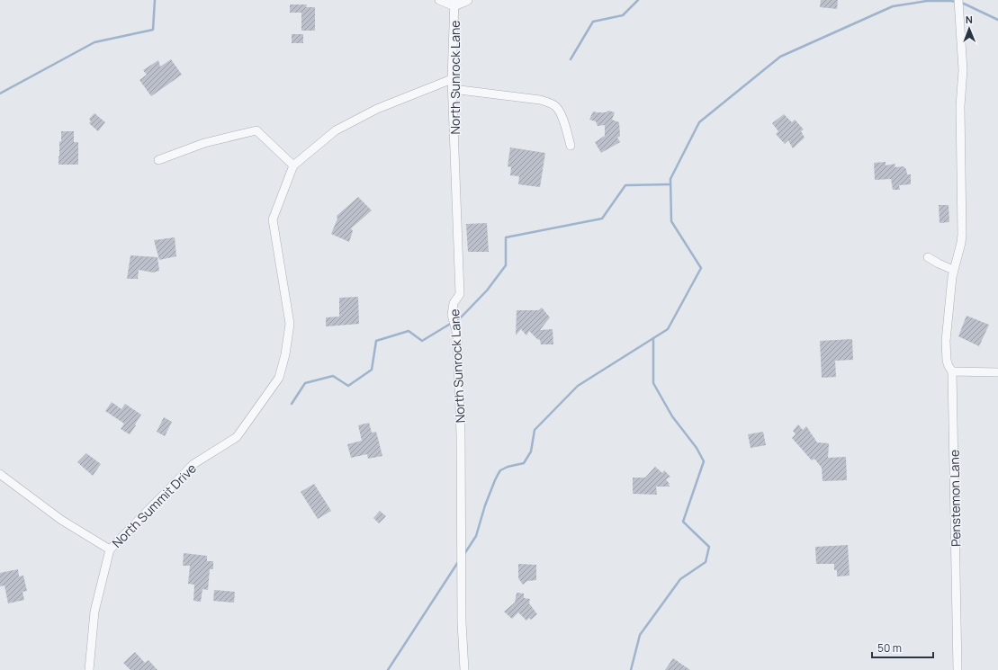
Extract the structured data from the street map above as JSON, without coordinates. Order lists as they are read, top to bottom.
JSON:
{
  "streets": {
    "street": ["North Sunrock Lane", "Penstemon Lane", "North Summit Drive"]
  },
  "crossings": [
    ["North Sunrock Lane", "North Summit Drive"]
  ],
  "scale_bar": "50 m",
  "north": "top"
}
